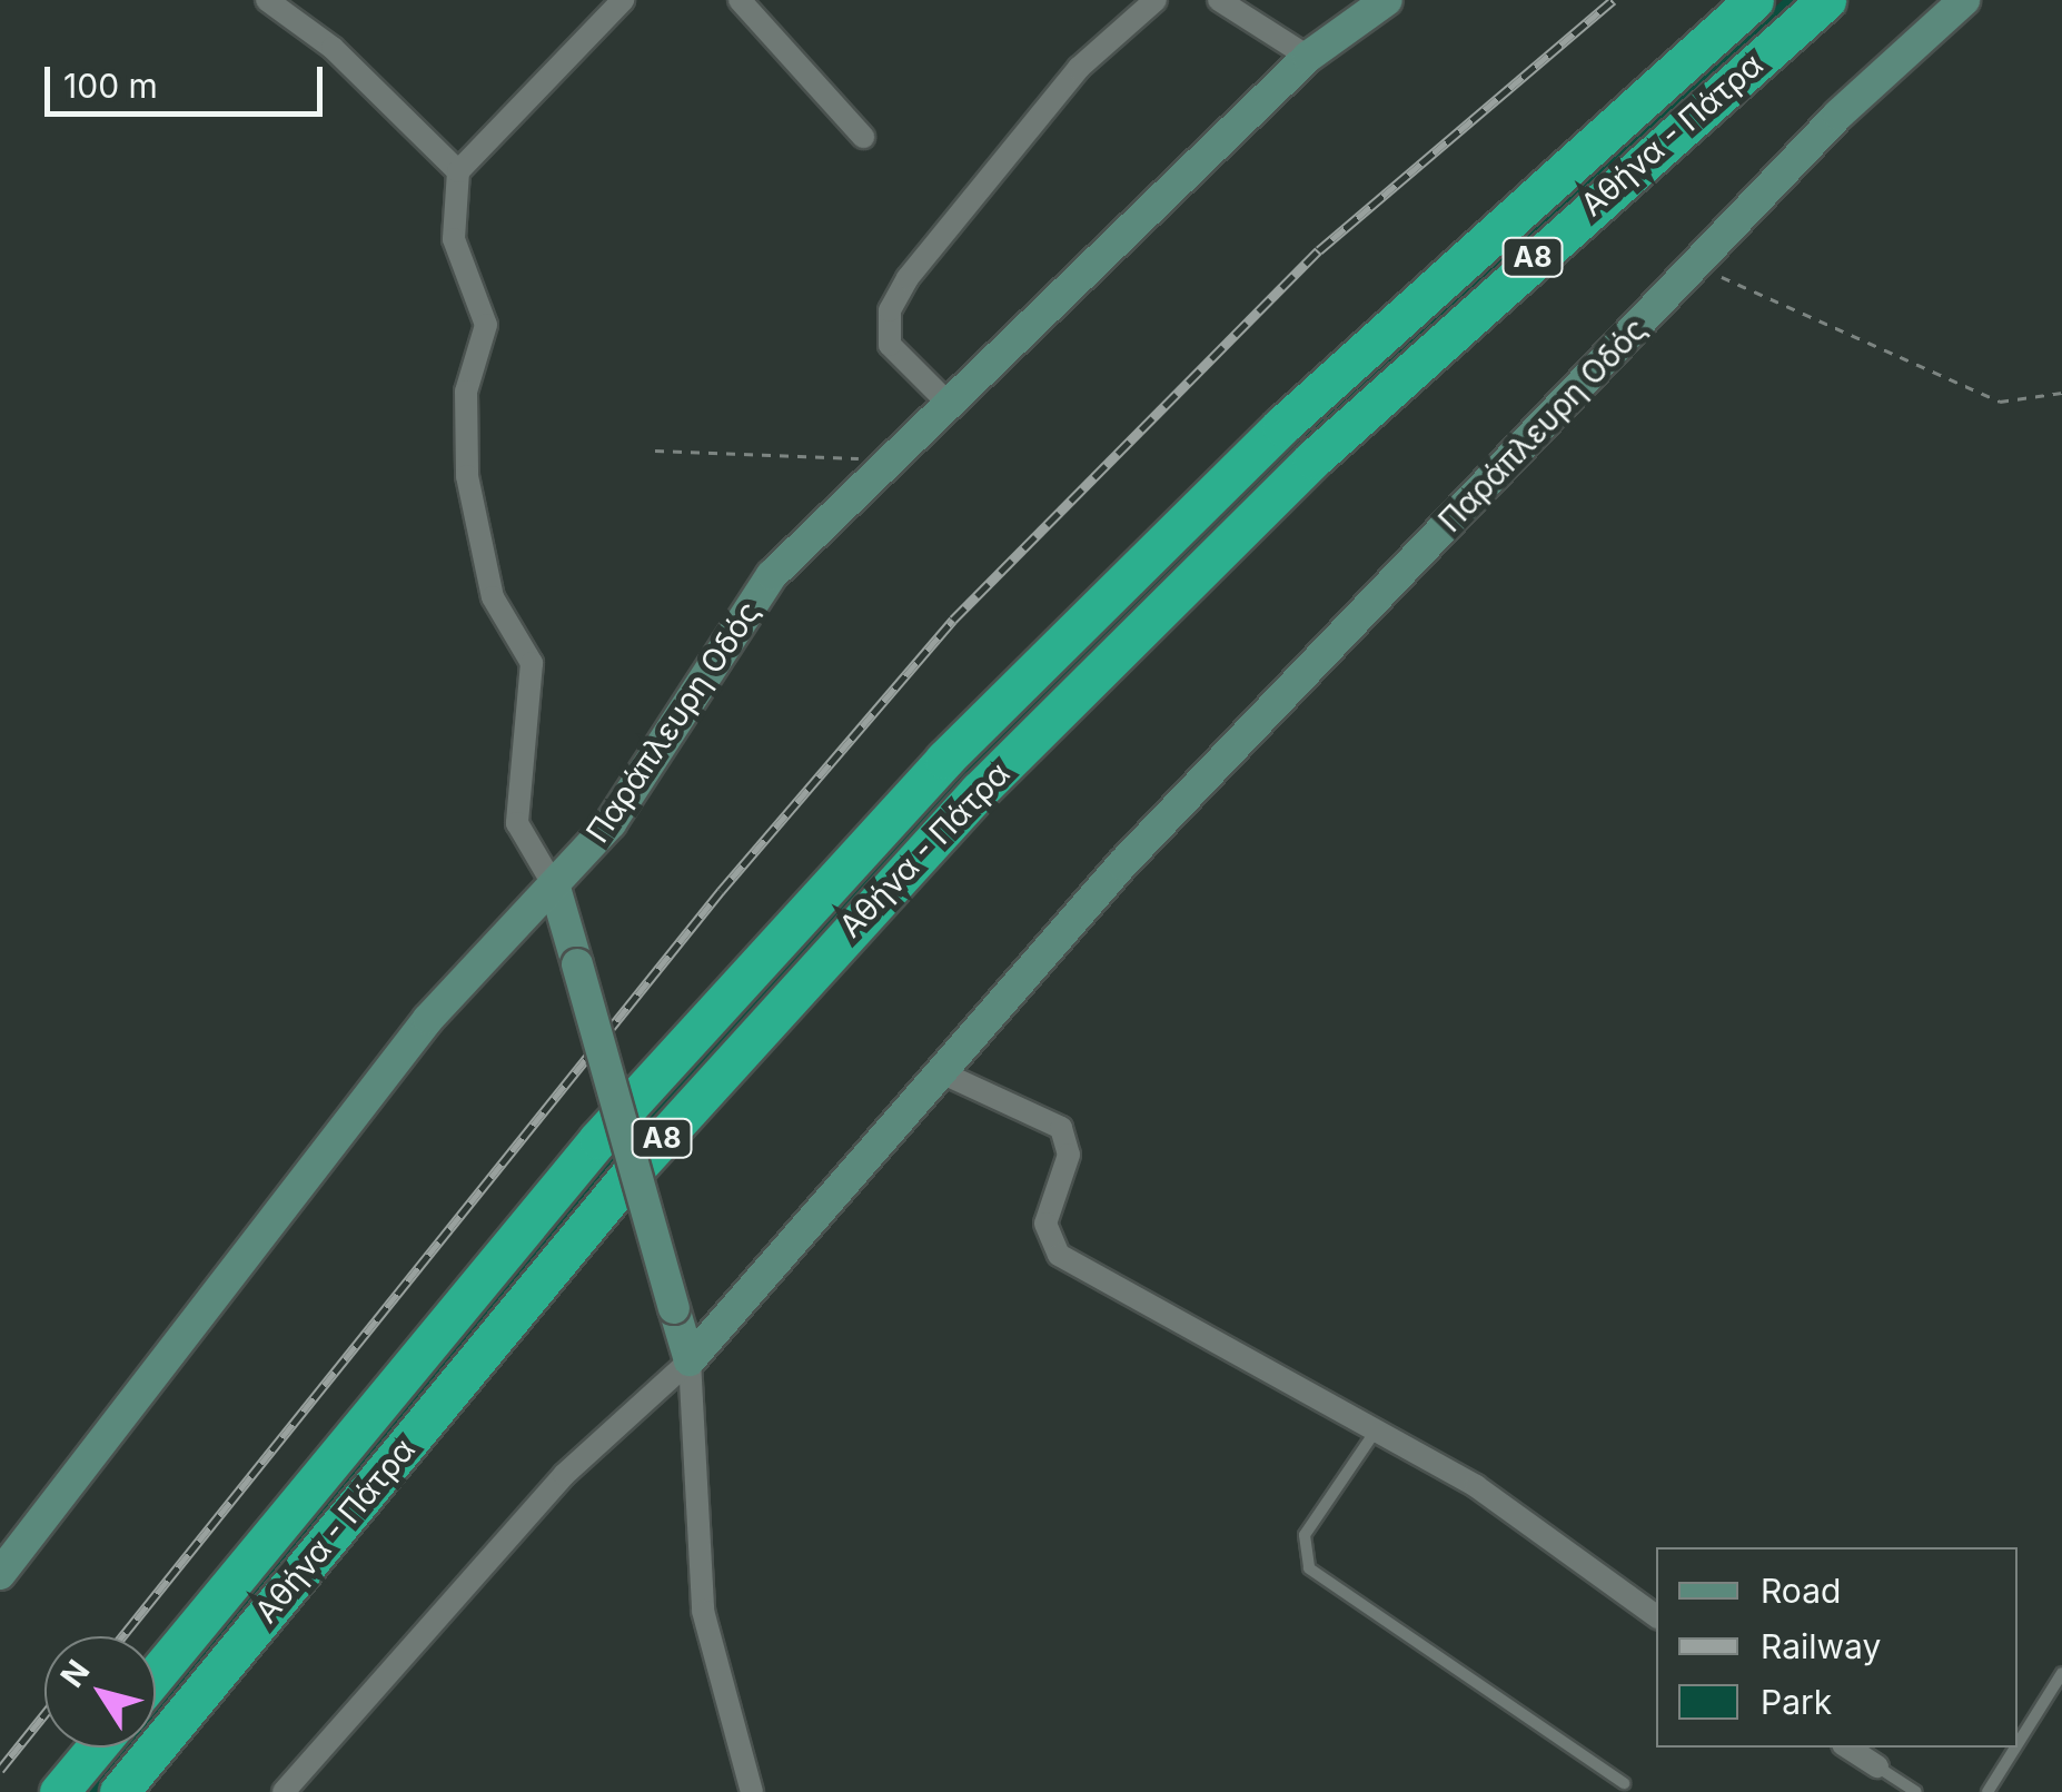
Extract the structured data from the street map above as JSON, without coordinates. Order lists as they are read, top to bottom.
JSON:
{
  "streets": {
    "highway": ["Αθήνα - Πάτρα", "Α8"],
    "street": ["Παράπλευρη Οδός"]
  },
  "legend": ["Road", "Railway", "Park"],
  "scale_bar": "100 m",
  "north": "top left"
}
